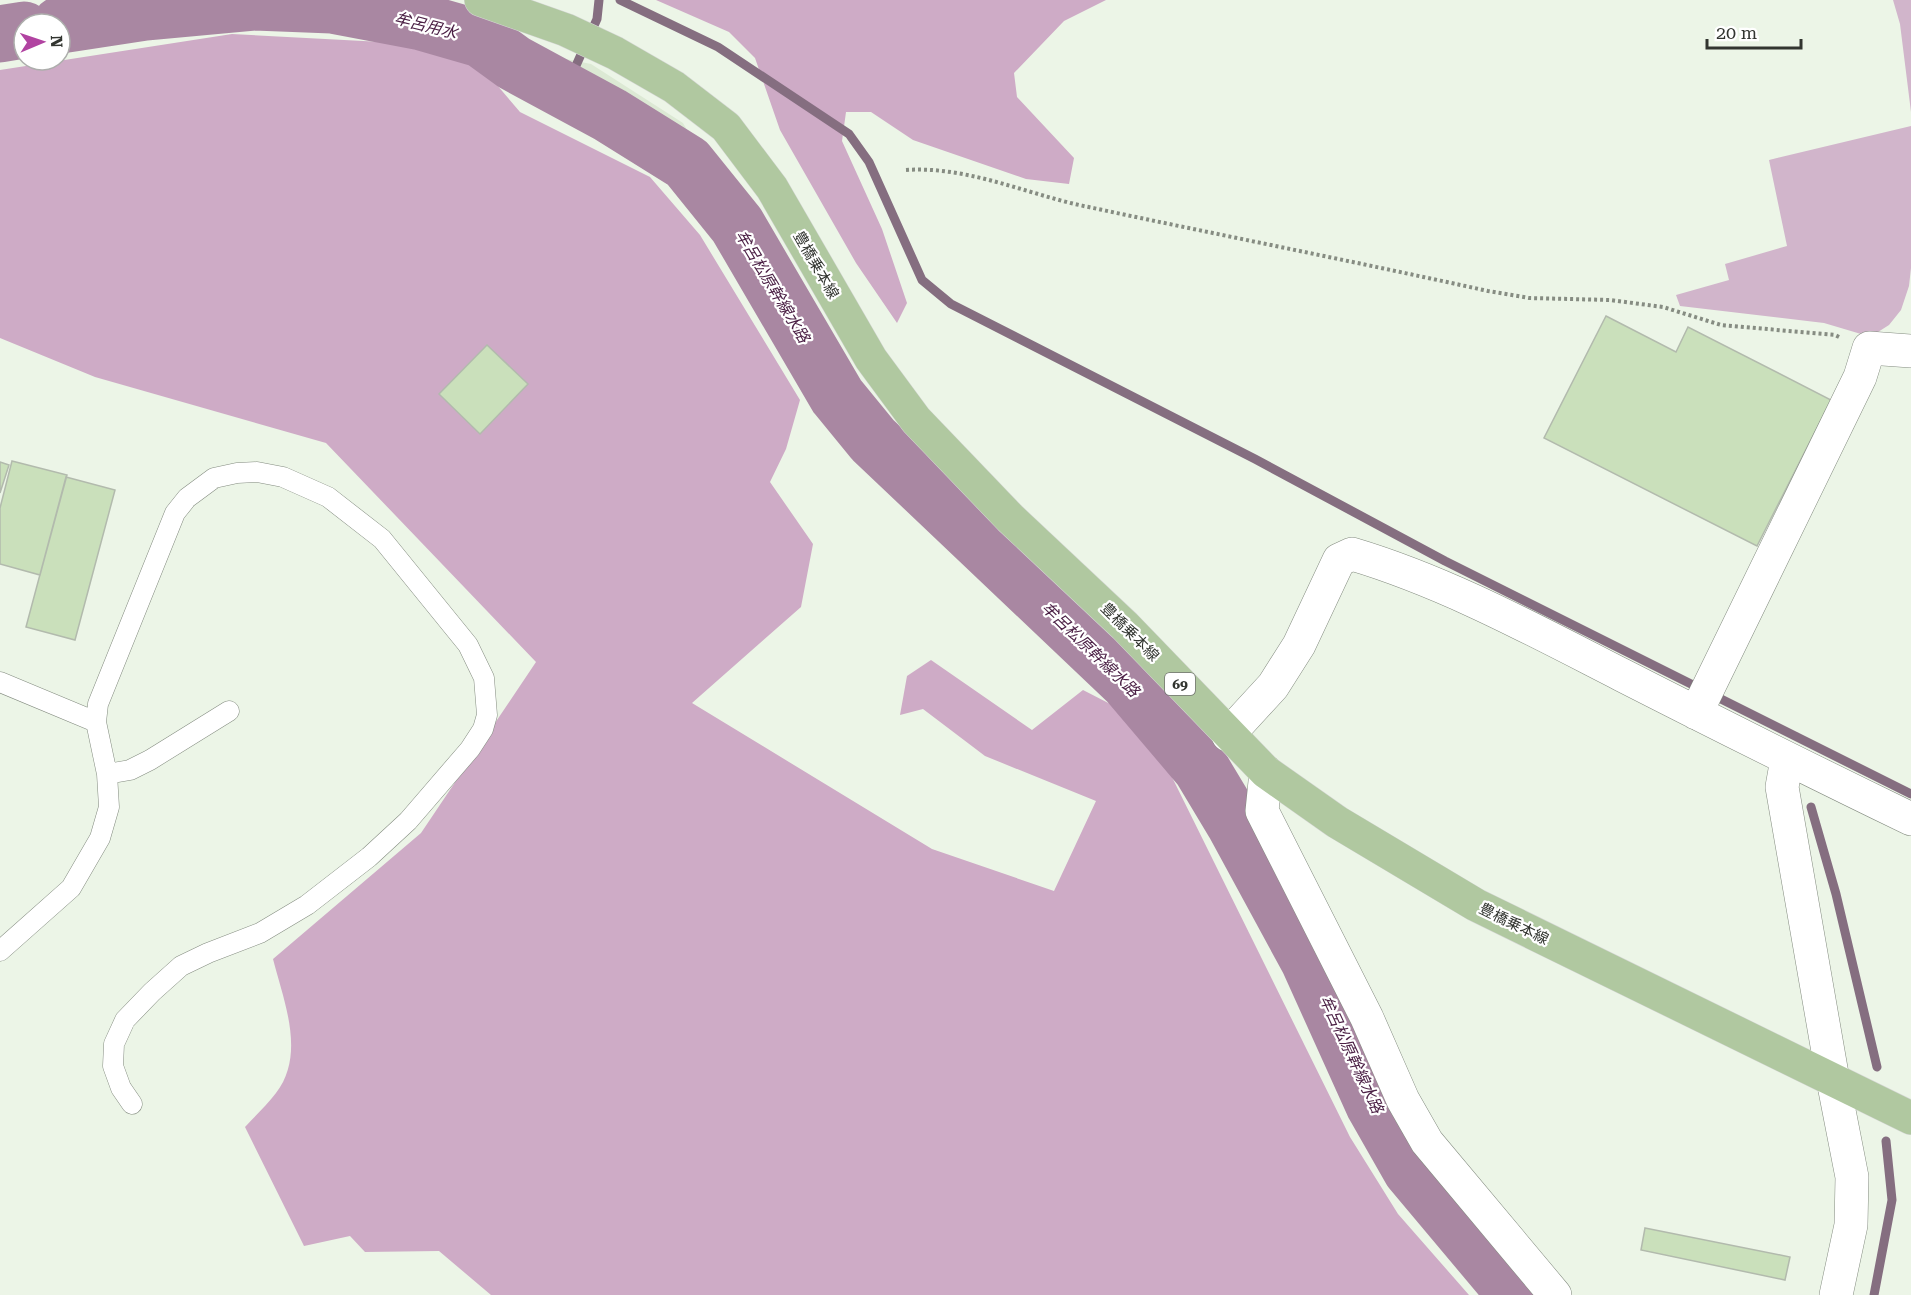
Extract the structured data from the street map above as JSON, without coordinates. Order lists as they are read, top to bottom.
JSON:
{
  "streets": {
    "main road": ["豊橋乗本線", "69"]
  },
  "water": ["牟呂用水", "牟呂松原幹線水路"],
  "scale_bar": "20 m",
  "north": "right"
}
